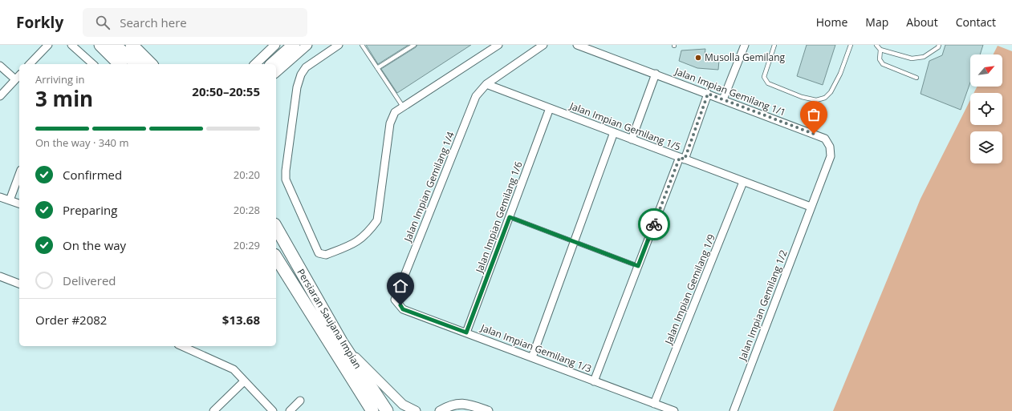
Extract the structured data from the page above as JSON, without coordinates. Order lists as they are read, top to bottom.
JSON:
{
  "streets": {
    "highway": ["Persiaran Saujana Impian"],
    "street": [
      "Jalan Impian Gemilang 1/1",
      "Jalan Impian Gemilang 1/5",
      "Jalan Impian Gemilang 1/4",
      "Jalan Impian Gemilang 1/6",
      "Jalan Impian Gemilang 1/9",
      "Jalan Impian Gemilang 1/2",
      "Jalan Impian Gemilang 1/3"
    ]
  },
  "crossings": [
    ["Jalan Impian Gemilang 1/1", "Jalan Impian Gemilang 1/5"],
    ["Jalan Impian Gemilang 1/1", "Jalan Impian Gemilang 1/2"],
    ["Jalan Impian Gemilang 1/5", "Jalan Impian Gemilang 1/4"],
    ["Jalan Impian Gemilang 1/5", "Jalan Impian Gemilang 1/6"],
    ["Jalan Impian Gemilang 1/5", "Jalan Impian Gemilang 1/9"],
    ["Jalan Impian Gemilang 1/5", "Jalan Impian Gemilang 1/2"],
    ["Jalan Impian Gemilang 1/4", "Jalan Impian Gemilang 1/3"],
    ["Jalan Impian Gemilang 1/6", "Jalan Impian Gemilang 1/3"],
    ["Jalan Impian Gemilang 1/9", "Jalan Impian Gemilang 1/3"]
  ],
  "places": ["Musolla Gemilang"],
  "north": "top right",
  "page": {
    "header": "Forkly",
    "search": "Search here",
    "nav": [
      "Home",
      "Map",
      "About",
      "Contact"
    ],
    "heading": ["3 min", "Arriving in", "20:50–20:55"],
    "panel": ["Order #2082", "$13.68"],
    "bar": "On the way · 340 m",
    "list": [
      ["Confirmed", "20:20"],
      ["Preparing", "20:28"],
      ["On the way", "20:29"],
      "Delivered"
    ]
  }
}
